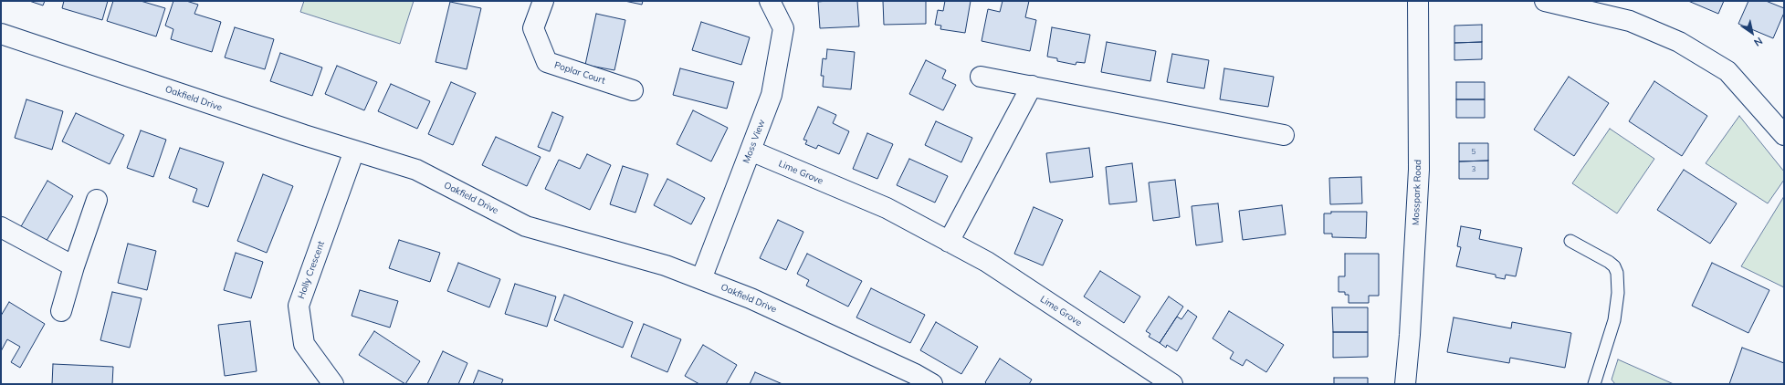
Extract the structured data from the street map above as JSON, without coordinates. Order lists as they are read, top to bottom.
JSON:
{
  "streets": {
    "street": [
      "Poplar Court",
      "Oakfield Drive",
      "Moss View",
      "Lime Grove",
      "Mosspark Road",
      "Holly Crescent"
    ]
  },
  "crossings": [
    ["Oakfield Drive", "Moss View"],
    ["Oakfield Drive", "Holly Crescent"],
    ["Moss View", "Lime Grove"]
  ],
  "house_numbers": ["5", "3"],
  "north": "bottom right"
}
